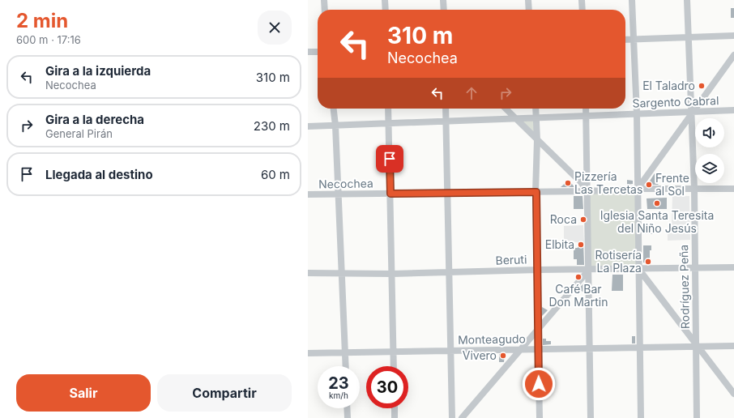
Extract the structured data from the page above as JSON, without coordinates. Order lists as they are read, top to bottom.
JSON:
{
  "streets": {
    "street": [
      "Sargento Cabral",
      "Necochea",
      "Beruti",
      "Rodríguez Peña",
      "Monteagudo"
    ]
  },
  "crossings": [
    ["Sargento Cabral", "Rodríguez Peña"],
    ["Necochea", "Rodríguez Peña"],
    ["Beruti", "Rodríguez Peña"],
    ["Rodríguez Peña", "Monteagudo"]
  ],
  "places": [
    "El Taladro",
    "Pizzería Las Tercetas",
    "Frente al Sol",
    "Iglesia Santa Teresita del Niño Jesús",
    "Roca",
    "Elbita",
    "Rotisería La Plaza",
    "Café Bar Don Martin",
    "Vivero"
  ],
  "page": {
    "heading": ["2 min", "600 m · 17:16"],
    "turn": ["310 m", "Necochea"],
    "list": [
      {
        "name": "Gira a la izquierda",
        "note": "Necochea",
        "value": "310 m"
      },
      {
        "name": "Gira a la derecha",
        "note": "General Pirán",
        "value": "230 m"
      },
      {
        "name": "Llegada al destino",
        "value": "60 m"
      }
    ],
    "speed": "23 km/h",
    "limit": "30",
    "buttons": ["Salir", "Compartir"]
  }
}
